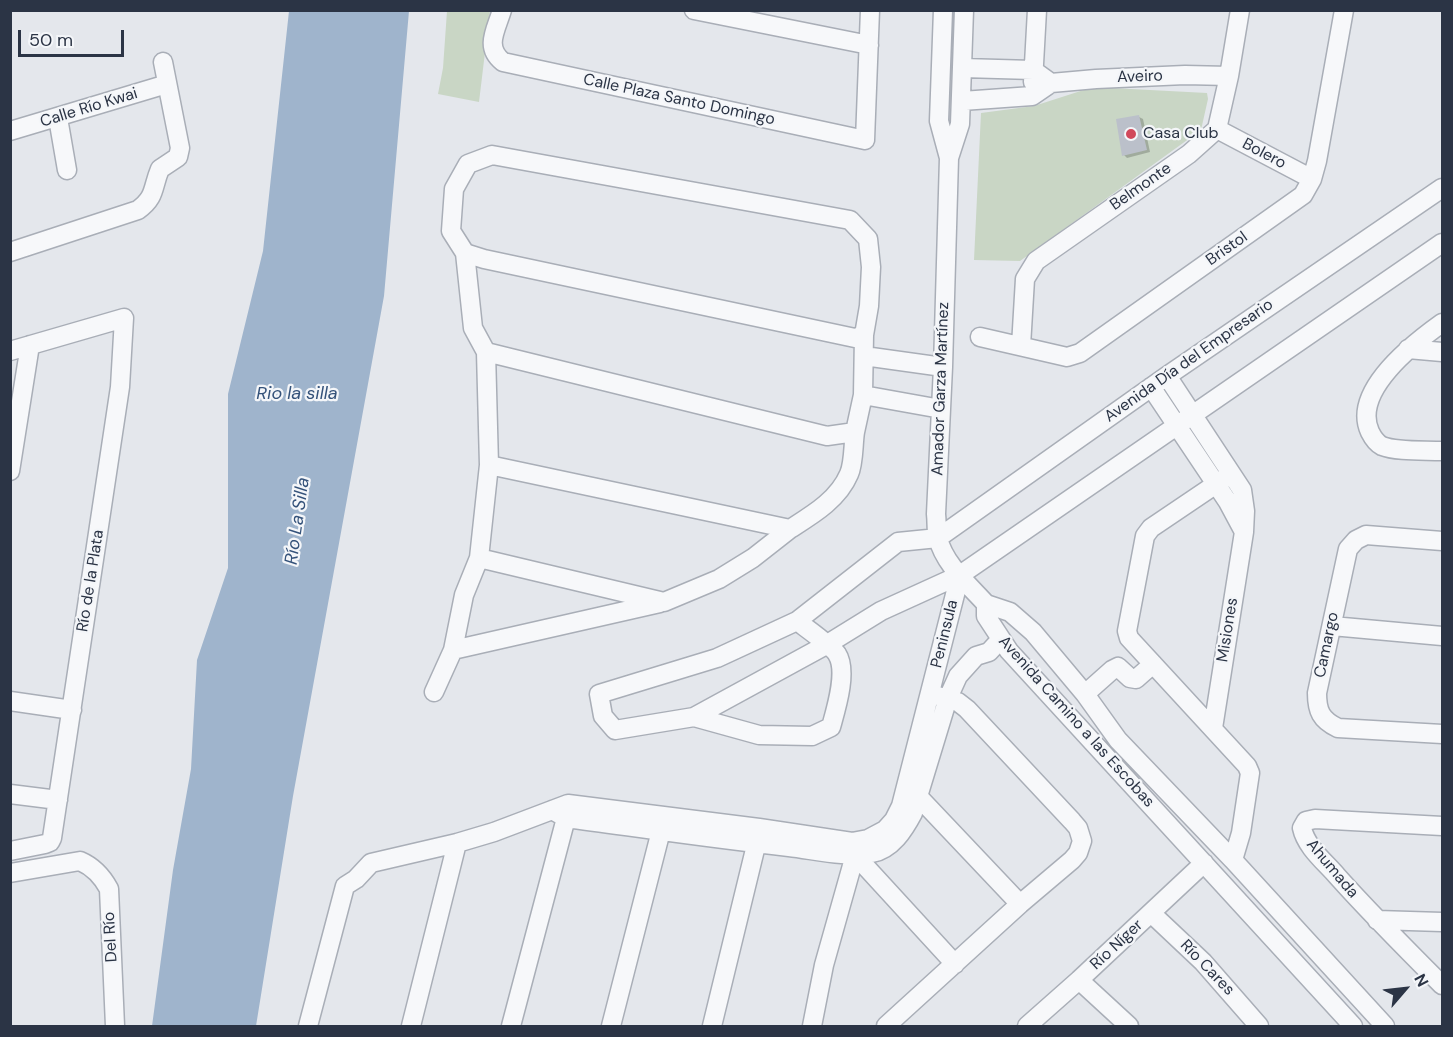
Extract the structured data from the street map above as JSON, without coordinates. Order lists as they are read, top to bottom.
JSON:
{
  "streets": {
    "street": [
      "Aveiro",
      "Calle Plaza Santo Domingo",
      "Calle Río Kwai",
      "Bolero",
      "Belmonte",
      "Bristol",
      "Avenida Día del Empresario",
      "Amador Garza Martínez",
      "Río de la Plata",
      "Misiones",
      "Peninsula",
      "Camargo",
      "Avenida Camino a las Escobas",
      "Ahumada",
      "Del Río",
      "Río Níger",
      "Río Cares"
    ]
  },
  "crossings": [
    ["Aveiro", "Amador Garza Martínez"],
    ["Bolero", "Belmonte"],
    ["Bolero", "Bristol"],
    ["Belmonte", "Bristol"],
    ["Avenida Día del Empresario", "Amador Garza Martínez"],
    ["Avenida Día del Empresario", "Misiones"],
    ["Amador Garza Martínez", "Peninsula"],
    ["Amador Garza Martínez", "Avenida Camino a las Escobas"],
    ["Peninsula", "Avenida Camino a las Escobas"],
    ["Avenida Camino a las Escobas", "Río Níger"],
    ["Río Níger", "Río Cares"]
  ],
  "water": ["Rio la silla", "Río La Silla"],
  "places": ["Casa Club"],
  "scale_bar": "50 m",
  "north": "top right"
}
